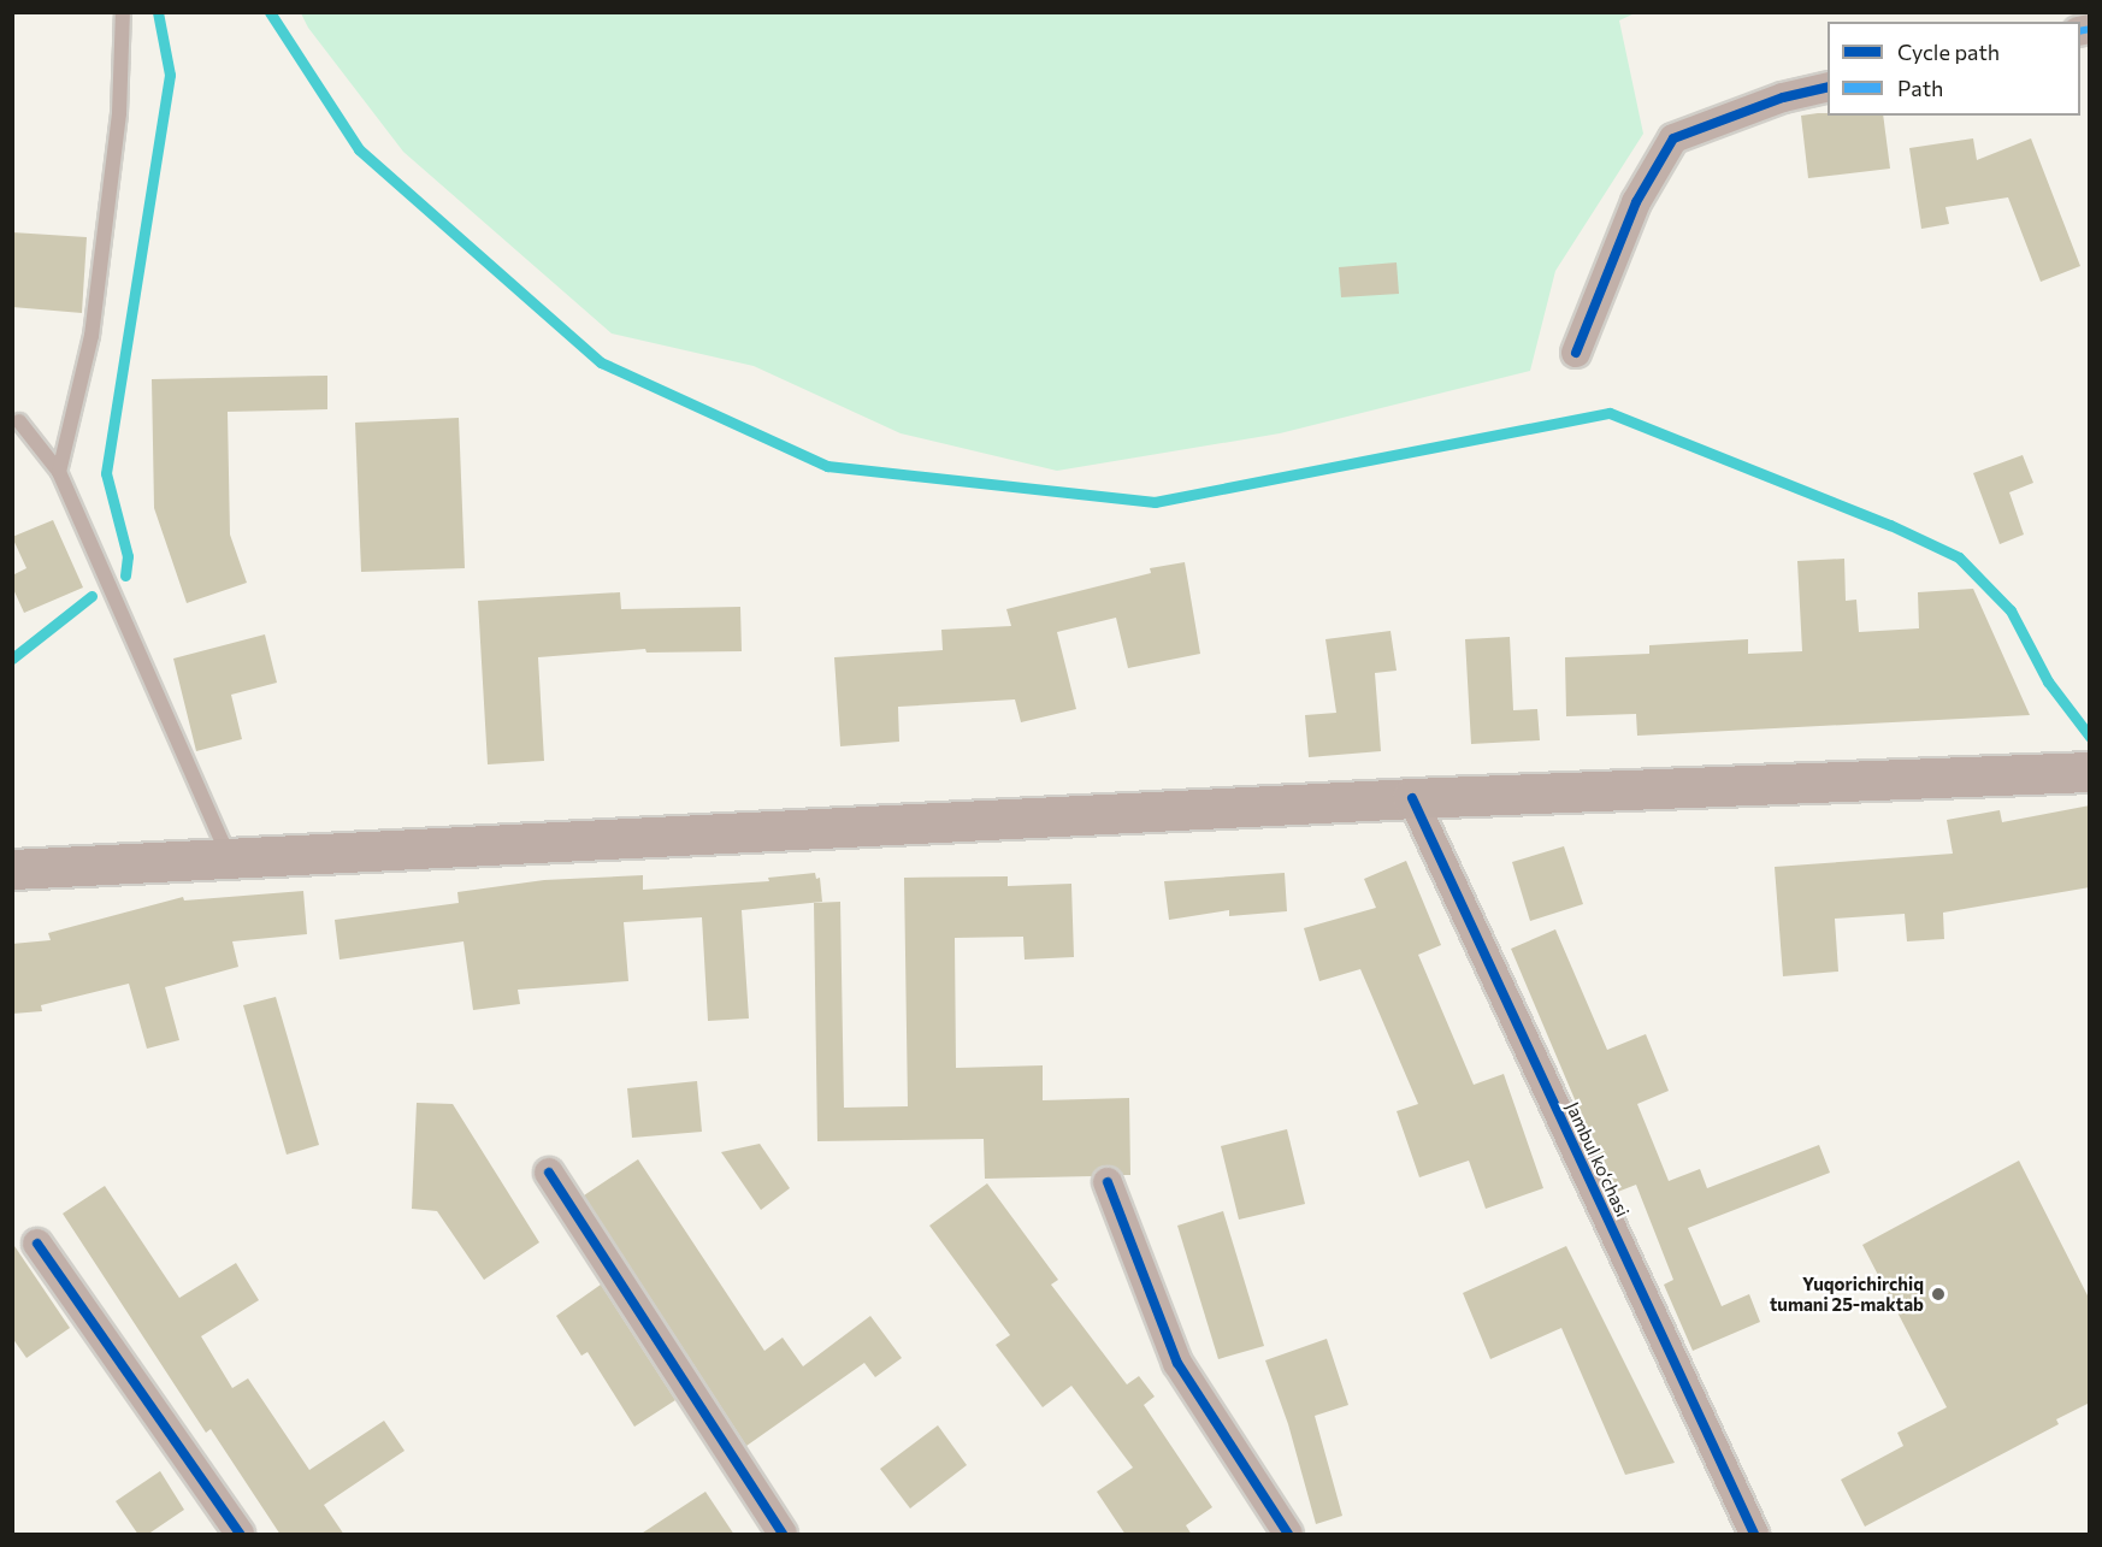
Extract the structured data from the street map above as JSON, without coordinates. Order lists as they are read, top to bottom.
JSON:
{
  "streets": {
    "street": ["Jambul ko‘chasi"]
  },
  "places": ["Yuqorichirchiq tumani 25-maktab"],
  "legend": ["Cycle path", "Path"]
}
